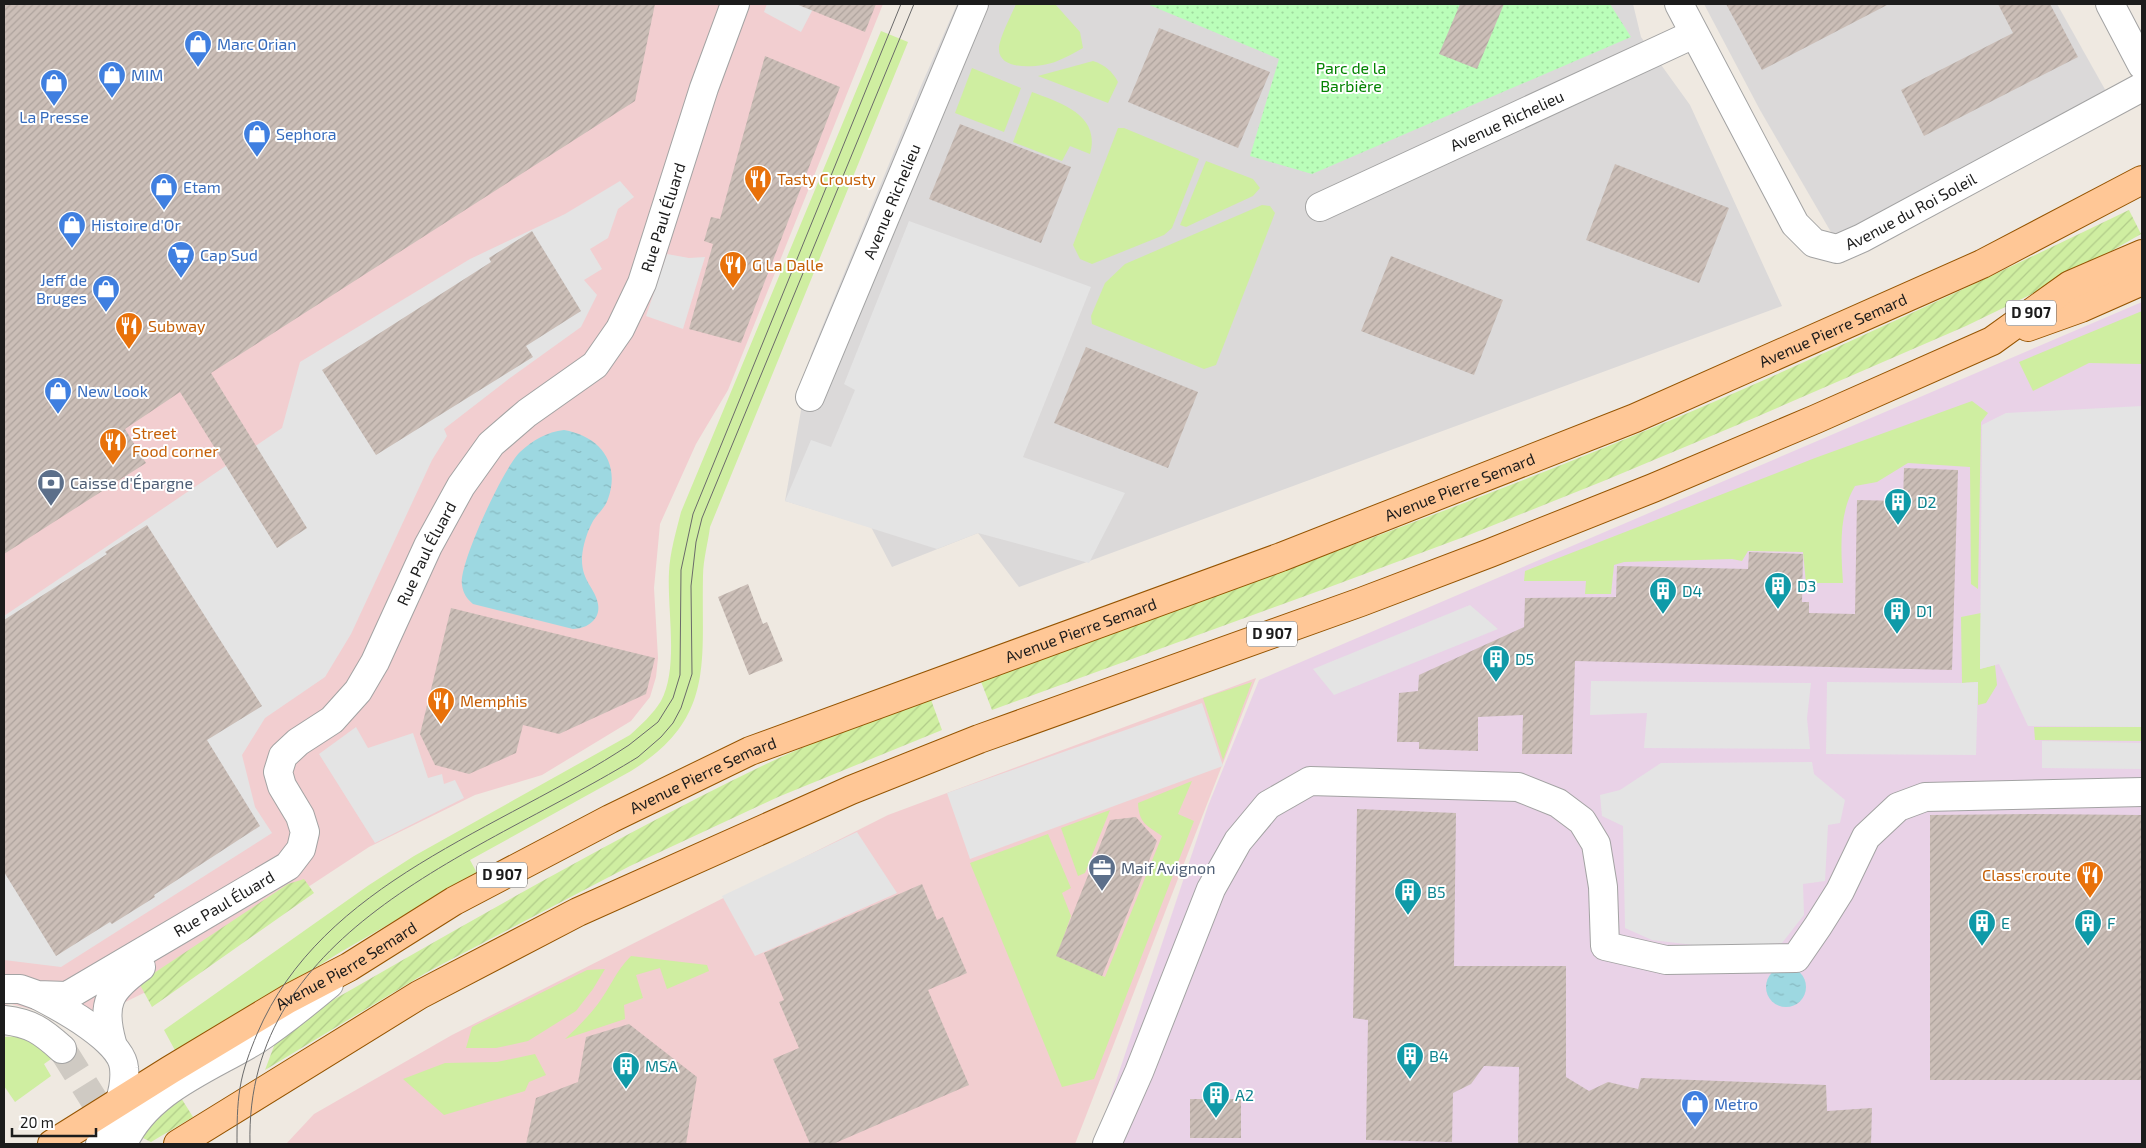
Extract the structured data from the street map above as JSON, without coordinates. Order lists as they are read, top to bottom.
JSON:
{
  "streets": {
    "main road": ["D 907", "Avenue Pierre Semard"],
    "street": ["Avenue Richelieu", "Avenue du Roi Soleil", "Rue Paul Éluard"]
  },
  "crossings": [
    ["Avenue Richelieu", "Avenue du Roi Soleil"],
    ["Rue Paul Éluard", "Avenue Pierre Semard"]
  ],
  "parks": ["Parc de la Barbière"],
  "places": {
    "shop": [
      "Marc Orian",
      "MIM",
      "La Presse",
      "Sephora",
      "Etam",
      "Histoire d'Or",
      "Jeff de Bruges",
      "New Look",
      "Metro"
    ],
    "restaurant": [
      "Tasty Crousty",
      "G La Dalle",
      "Subway",
      "Street Food corner",
      "Memphis",
      "Class'croute"
    ],
    "supermarket": ["Cap Sud"],
    "bank": ["Caisse d'Épargne"],
    "building": [
      "D2",
      "D3",
      "D4",
      "D1",
      "D5",
      "B5",
      "E",
      "F",
      "B4",
      "MSA",
      "A2"
    ],
    "office": ["Maif Avignon"]
  },
  "scale_bar": "20 m"
}
